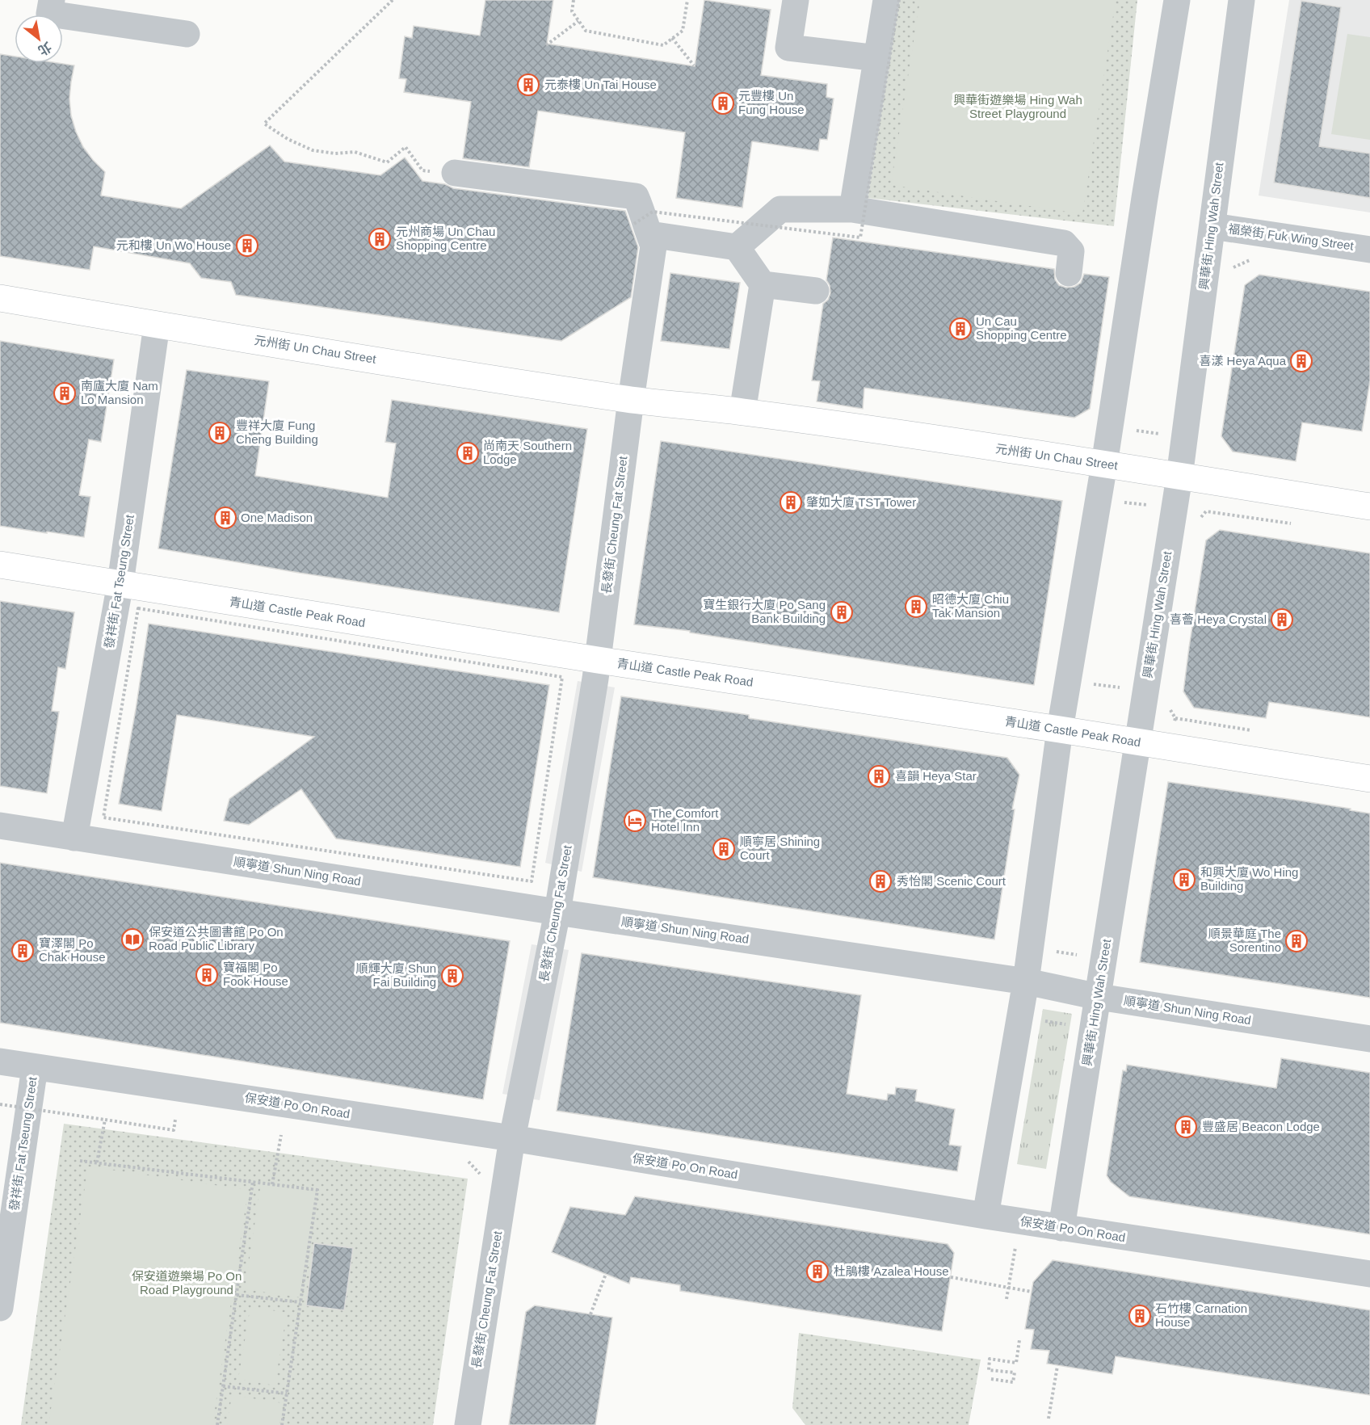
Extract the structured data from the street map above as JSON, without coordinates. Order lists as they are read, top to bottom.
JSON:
{
  "streets": {
    "main road": ["元州街 Un Chau Street", "青山道 Castle Peak Road"],
    "street": [
      "興華街 Hing Wah Street",
      "福榮街 Fuk Wing Street",
      "長發街 Cheung Fat Street",
      "發祥街 Fat Tseung Street",
      "順寧道 Shun Ning Road",
      "保安道 Po On Road"
    ]
  },
  "crossings": [
    ["興華街 Hing Wah Street", "福榮街 Fuk Wing Street"],
    ["興華街 Hing Wah Street", "元州街 Un Chau Street"],
    ["興華街 Hing Wah Street", "青山道 Castle Peak Road"],
    ["興華街 Hing Wah Street", "順寧道 Shun Ning Road"],
    ["興華街 Hing Wah Street", "保安道 Po On Road"],
    ["元州街 Un Chau Street", "長發街 Cheung Fat Street"],
    ["元州街 Un Chau Street", "發祥街 Fat Tseung Street"],
    ["長發街 Cheung Fat Street", "青山道 Castle Peak Road"],
    ["長發街 Cheung Fat Street", "順寧道 Shun Ning Road"],
    ["長發街 Cheung Fat Street", "保安道 Po On Road"],
    ["發祥街 Fat Tseung Street", "青山道 Castle Peak Road"],
    ["發祥街 Fat Tseung Street", "順寧道 Shun Ning Road"],
    ["發祥街 Fat Tseung Street", "保安道 Po On Road"]
  ],
  "parks": ["興華街遊樂場 Hing Wah Street Playground", "保安道遊樂場 Po On Road Playground"],
  "places": {
    "building": [
      "元泰樓 Un Tai House",
      "元豐樓 Un Fung House",
      "元州商場 Un Chau Shopping Centre",
      "元和樓 Un Wo House",
      "Un Cau Shopping Centre",
      "喜漾 Heya Aqua",
      "南廬大廈 Nam Lo Mansion",
      "豐祥大廈 Fung Cheng Building",
      "尚南天 Southern Lodge",
      "肇如大廈 TST Tower",
      "One Madison",
      "昭德大廈 Chiu Tak Mansion",
      "寶生銀行大廈 Po Sang Bank Building",
      "喜薈 Heya Crystal",
      "喜韻 Heya Star",
      "順寧居 Shining Court",
      "和興大廈 Wo Hing Building",
      "秀怡閣 Scenic Court",
      "順景華庭 The Sorentino",
      "寶澤閣 Po Chak House",
      "寶福閣 Po Fook House",
      "順輝大廈 Shun Fai Building",
      "豐盛居 Beacon Lodge",
      "杜鵑樓 Azalea House",
      "石竹樓 Carnation House"
    ],
    "hotel": ["The Comfort Hotel Inn"],
    "library": ["保安道公共圖書館 Po On Road Public Library"]
  },
  "north": "bottom right"
}
